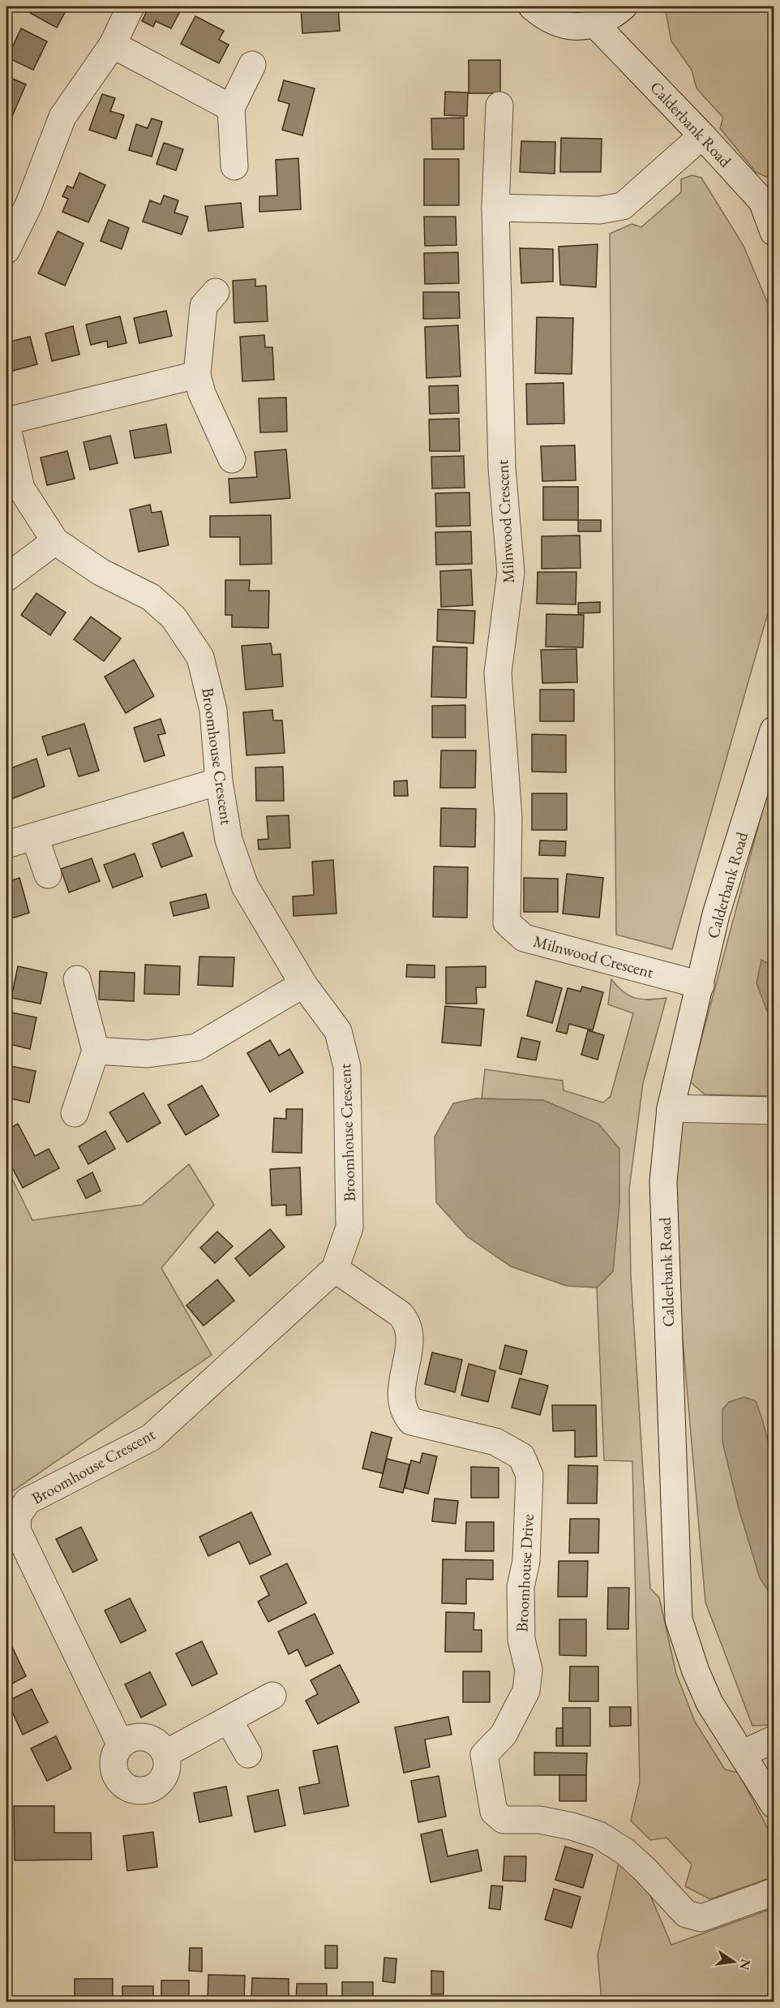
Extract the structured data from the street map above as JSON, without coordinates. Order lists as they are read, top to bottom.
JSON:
{
  "streets": {
    "street": [
      "Calderbank Road",
      "Milnwood Crescent",
      "Broomhouse Crescent",
      "Broomhouse Drive"
    ]
  },
  "crossings": [
    ["Calderbank Road", "Milnwood Crescent"],
    ["Broomhouse Crescent", "Broomhouse Drive"]
  ],
  "north": "right"
}
